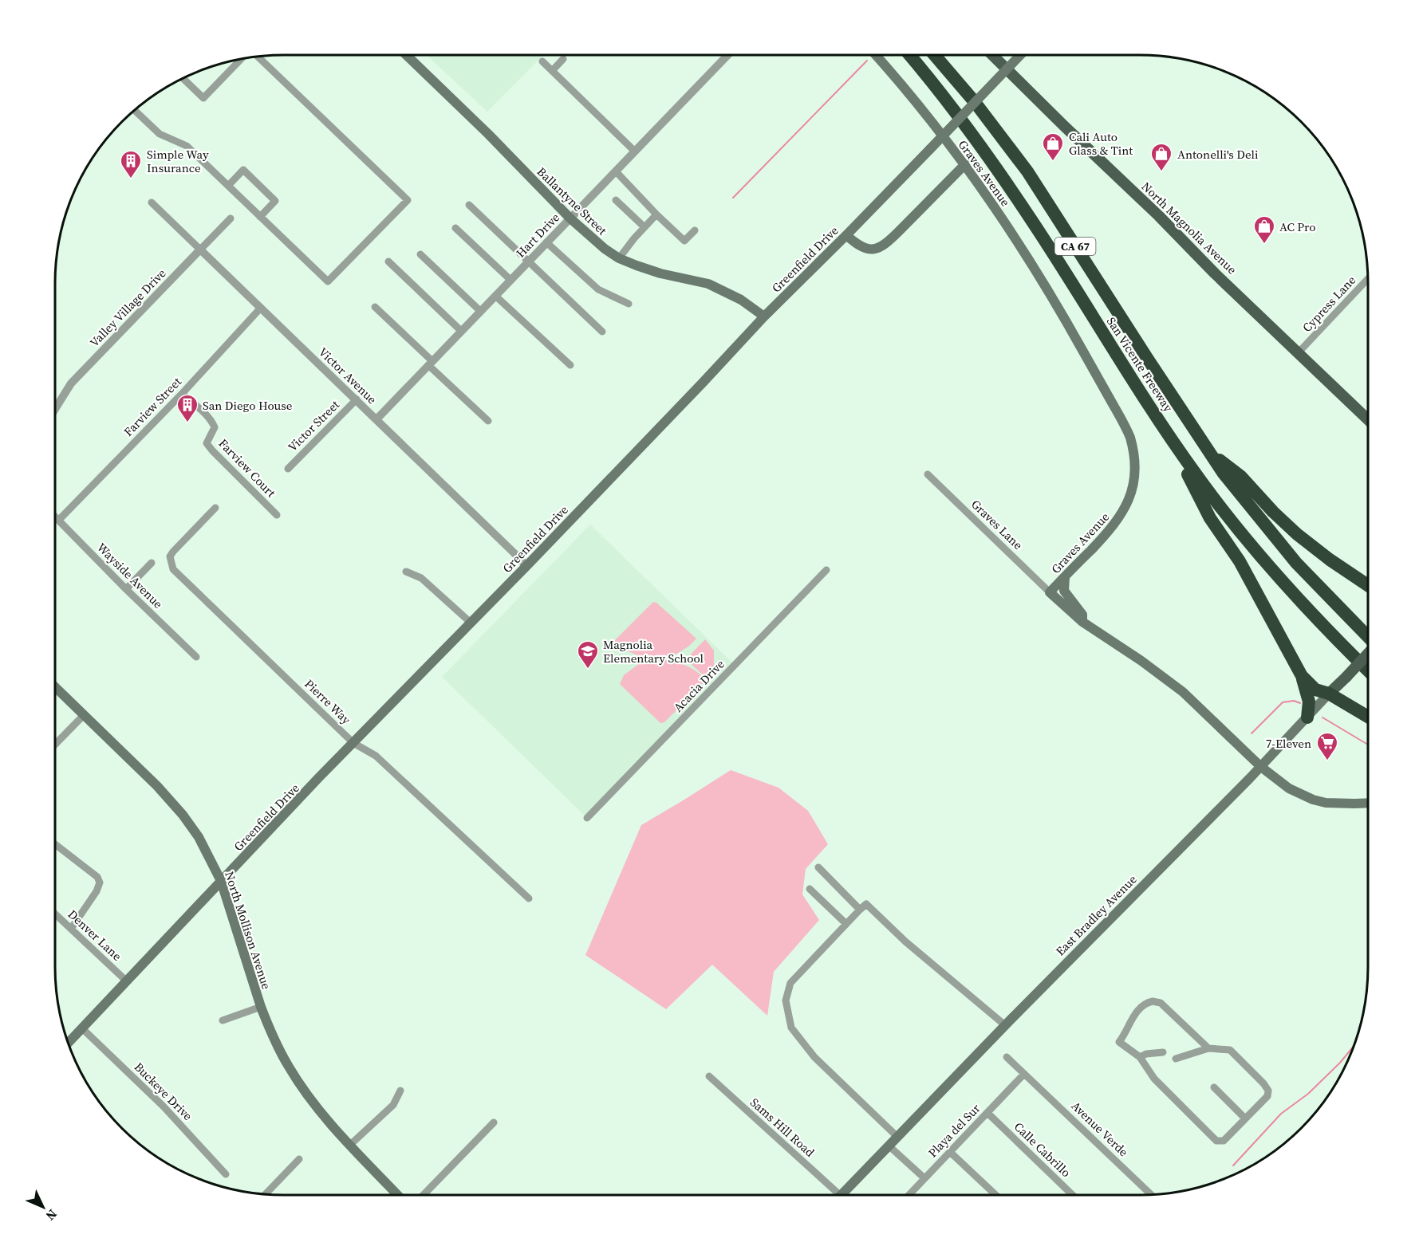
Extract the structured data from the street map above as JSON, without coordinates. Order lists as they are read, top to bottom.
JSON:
{
  "streets": {
    "highway": ["CA 67", "San Vicente Freeway"],
    "main road": [
      "Graves Avenue",
      "Ballantyne Street",
      "North Magnolia Avenue",
      "Greenfield Drive",
      "East Bradley Avenue",
      "North Mollison Avenue"
    ],
    "street": [
      "Hart Drive",
      "Cypress Lane",
      "Valley Village Drive",
      "Victor Avenue",
      "Farview Street",
      "Victor Street",
      "Farview Court",
      "Graves Lane",
      "Wayside Avenue",
      "Acacia Drive",
      "Pierre Way",
      "Denver Lane",
      "Buckeye Drive",
      "Sams Hill Road",
      "Avenue Verde",
      "Playa del Sur",
      "Calle Cabrillo"
    ]
  },
  "crossings": [
    ["Graves Avenue", "Graves Lane"],
    ["Ballantyne Street", "Hart Drive"],
    ["Ballantyne Street", "Greenfield Drive"],
    ["North Magnolia Avenue", "Cypress Lane"],
    ["Hart Drive", "Victor Avenue"],
    ["Greenfield Drive", "Victor Avenue"],
    ["Greenfield Drive", "Pierre Way"],
    ["Greenfield Drive", "North Mollison Avenue"],
    ["Greenfield Drive", "Denver Lane"],
    ["Greenfield Drive", "Buckeye Drive"],
    ["Valley Village Drive", "Victor Avenue"],
    ["Victor Avenue", "Farview Street"],
    ["Victor Avenue", "Victor Street"],
    ["Farview Street", "Farview Court"],
    ["Farview Street", "Wayside Avenue"],
    ["Avenue Verde", "Playa del Sur"],
    ["Playa del Sur", "Calle Cabrillo"]
  ],
  "places": {
    "shop": ["Cali Auto Glass & Tint", "Antonelli's Deli", "AC Pro"],
    "building": ["Simple Way Insurance", "San Diego House"],
    "school or university": ["Magnolia Elementary School"],
    "supermarket": ["7-Eleven"]
  },
  "north": "bottom right"
}
